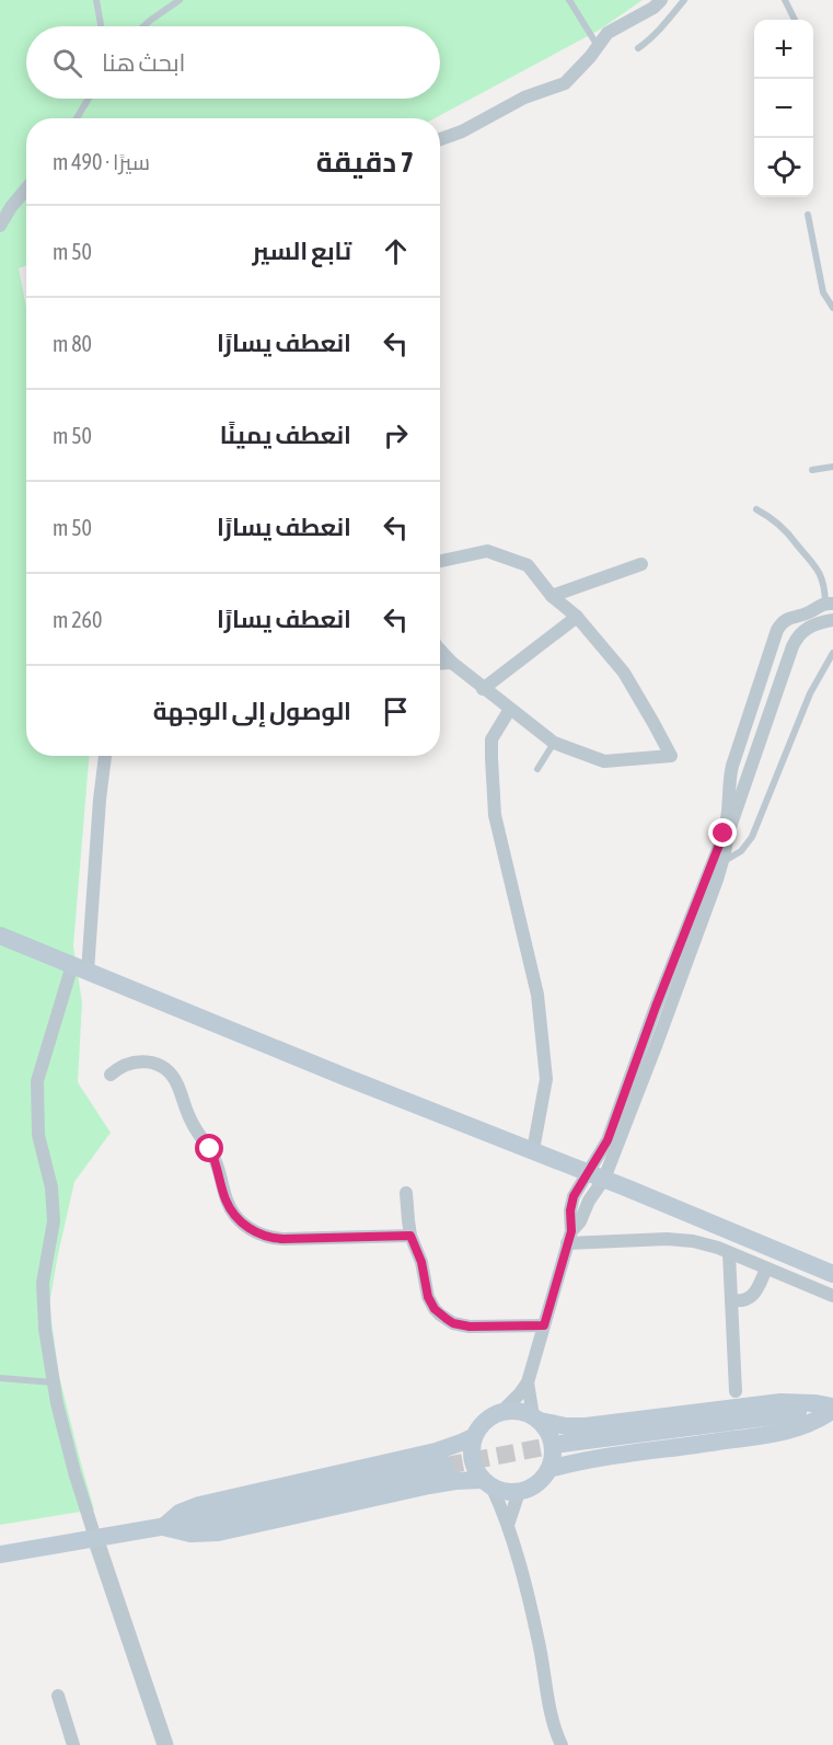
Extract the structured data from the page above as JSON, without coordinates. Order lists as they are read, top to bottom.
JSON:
{
  "page": {
    "map_buttons": ["+", "−"],
    "search": "ابحث هنا",
    "heading": ["7 دقيقة", "سيرًا · 490 m"],
    "list": [
      ["تابع السير", "50 m"],
      ["انعطف يسارًا", "80 m"],
      ["انعطف يمينًا", "50 m"],
      ["انعطف يسارًا", "50 m"],
      ["انعطف يسارًا", "260 m"],
      "الوصول إلى الوجهة"
    ]
  }
}
